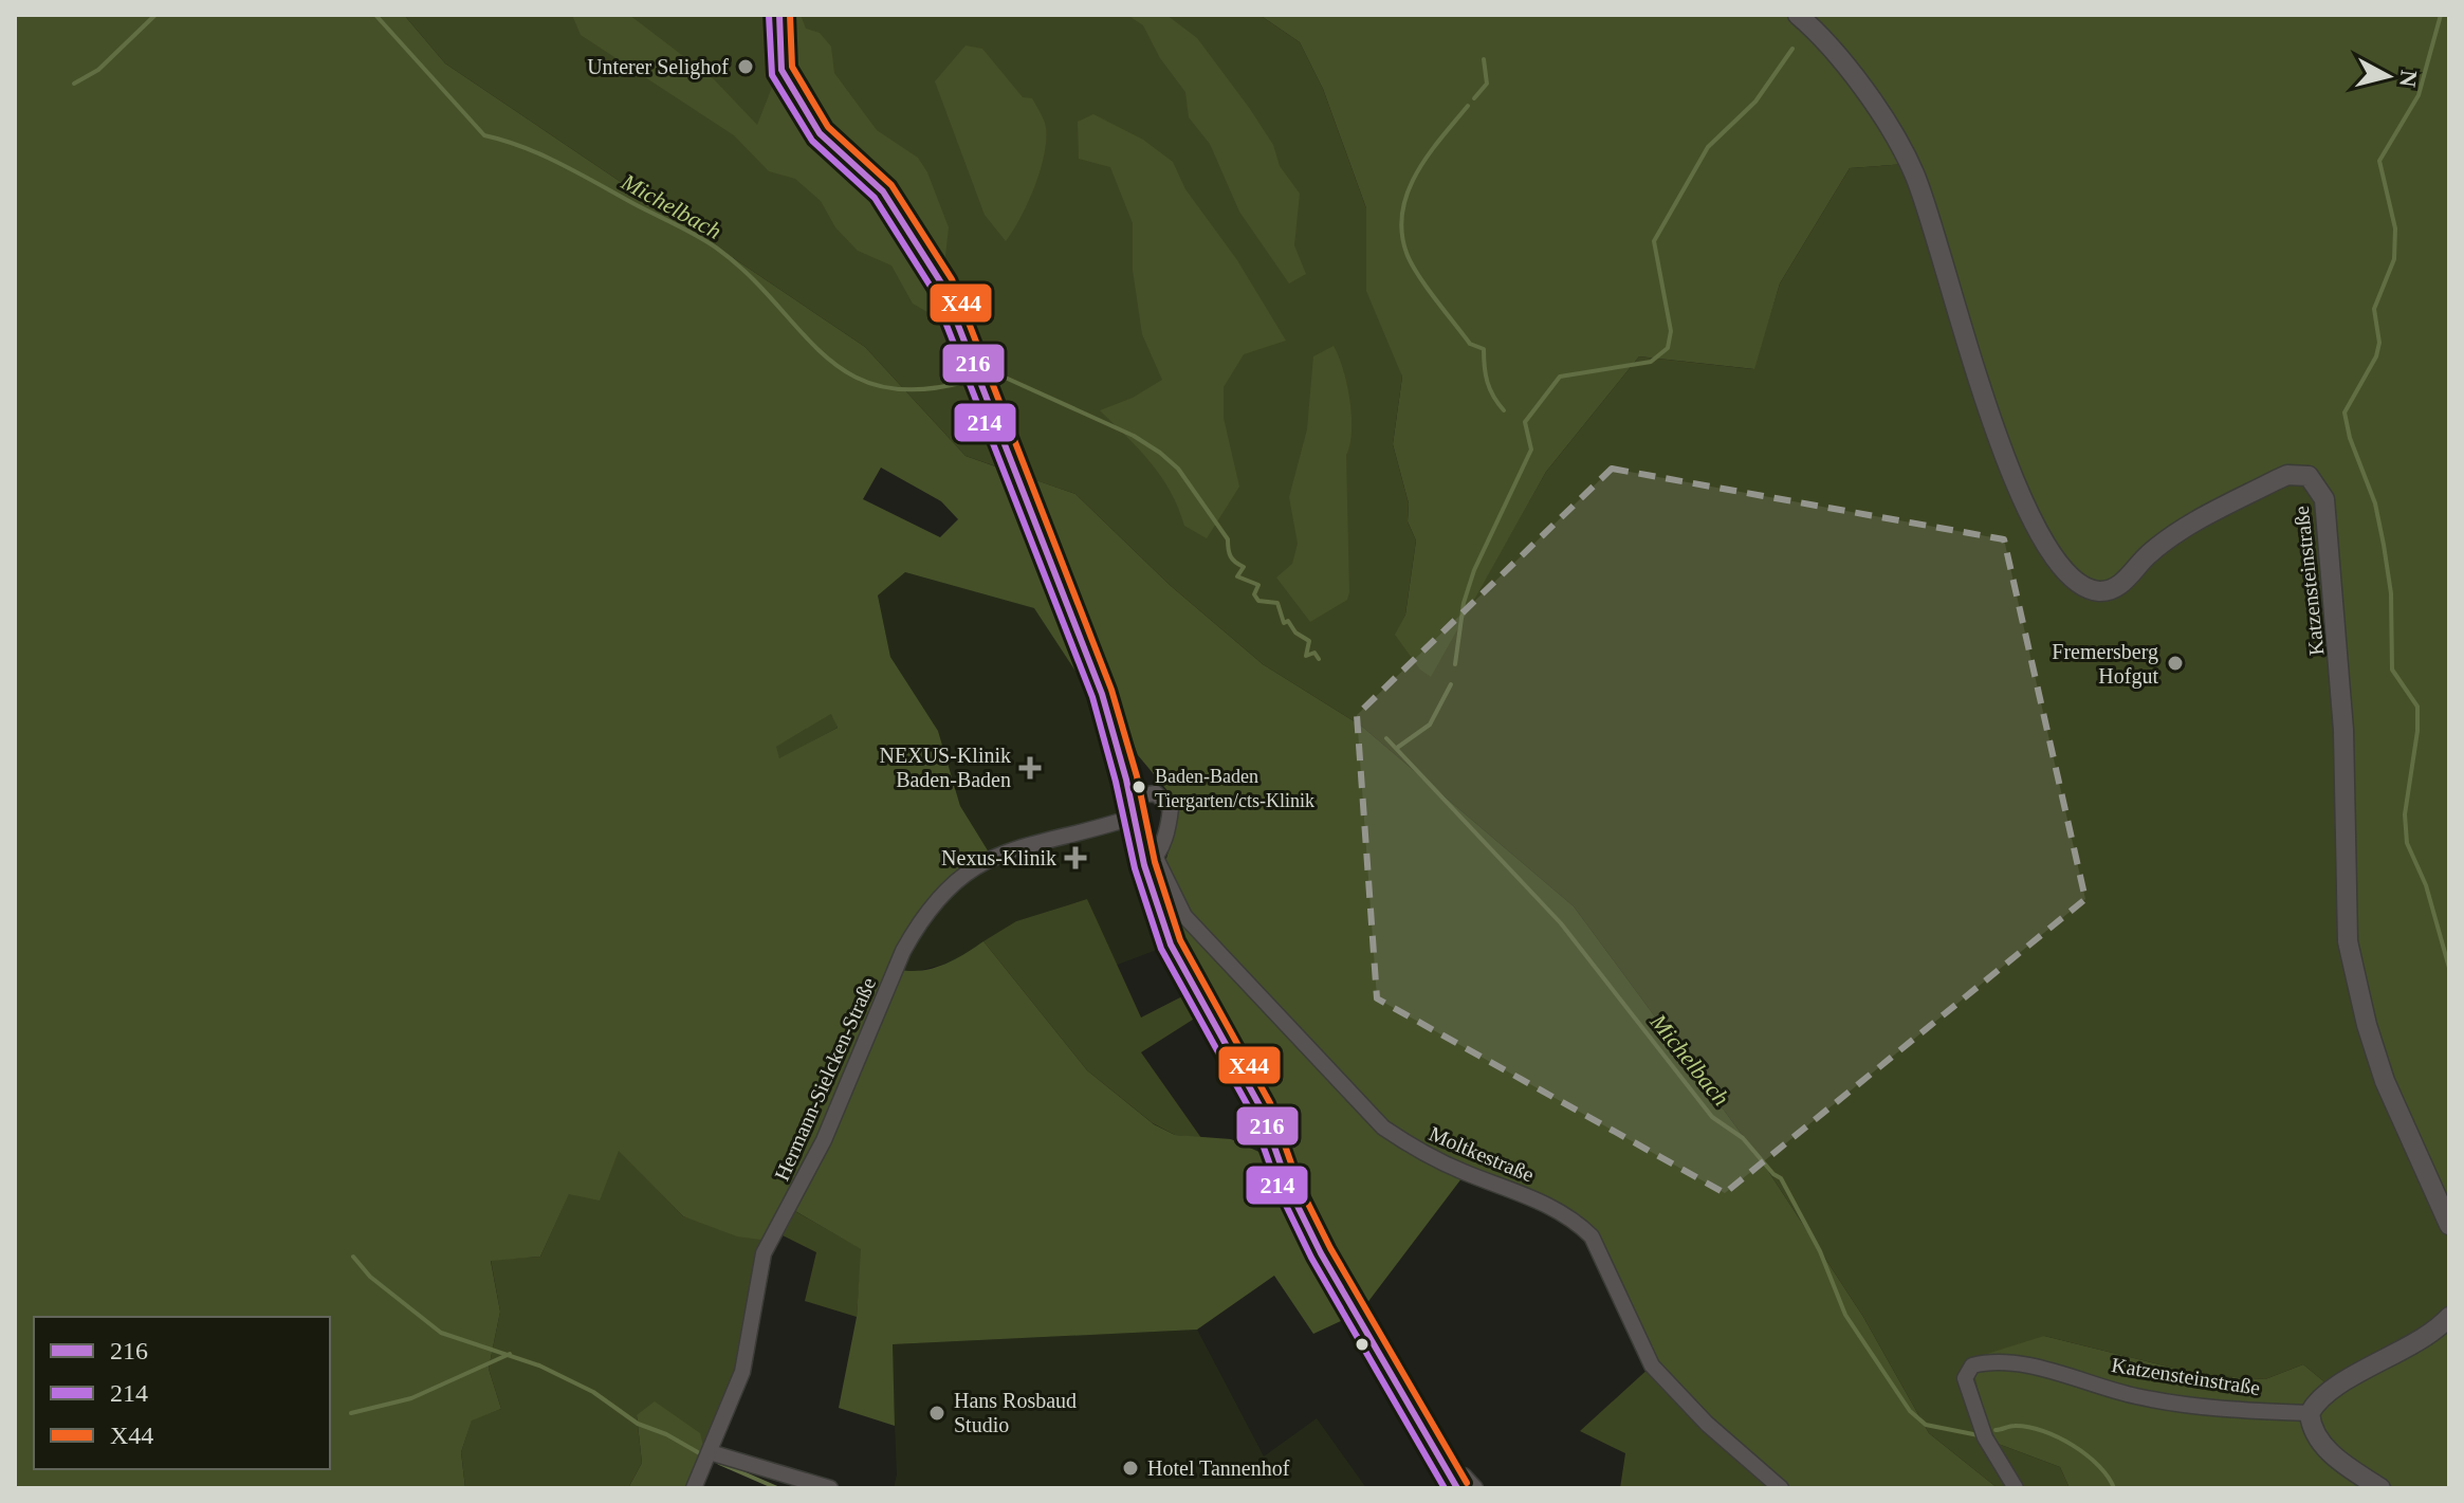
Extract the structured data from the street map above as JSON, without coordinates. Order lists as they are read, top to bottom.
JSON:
{
  "streets": {
    "street": ["Katzensteinstraße", "Hermann-Sielcken-Straße", "Moltkestraße"]
  },
  "water": ["Michelbach"],
  "places": {
    "other": [
      "Unterer Selighof",
      "Fremersberg Hofgut",
      "Baden-Baden Tiergarten/cts-Klinik",
      "Hans Rosbaud Studio",
      "Hotel Tannenhof"
    ],
    "health": ["NEXUS-Klinik Baden-Baden", "Nexus-Klinik"]
  },
  "lines": ["transit line 216", "transit line 214", "transit line X44"],
  "legend": ["216", "214", "X44"],
  "north": "right"
}
